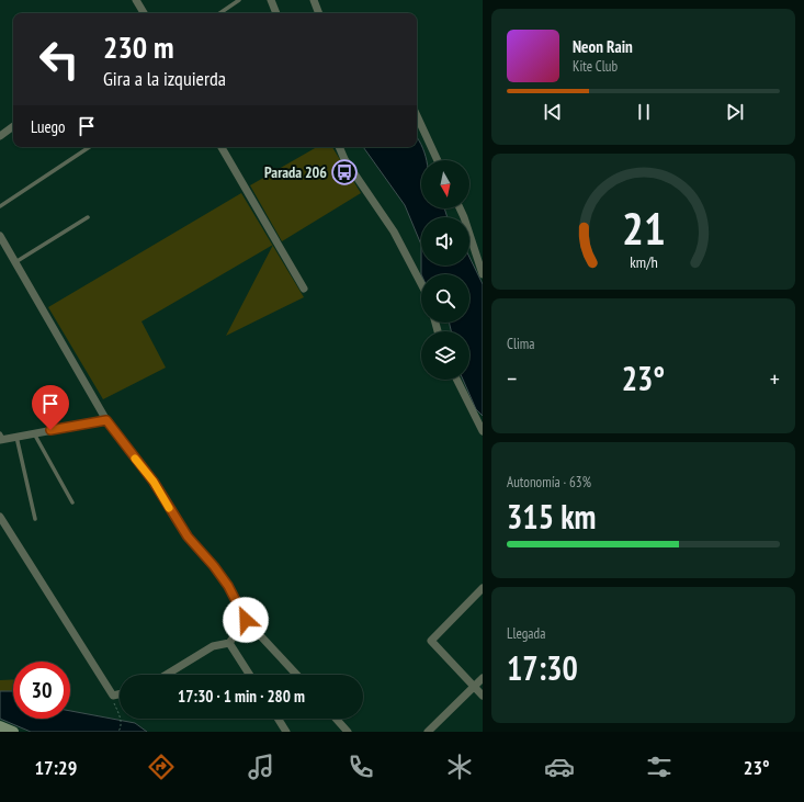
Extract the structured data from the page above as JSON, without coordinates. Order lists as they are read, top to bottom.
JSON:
{
  "places": {
    "bus stop": ["Parada 206"]
  },
  "north": "bottom",
  "page": {
    "turn": ["230 m", "Gira a la izquierda"],
    "song": ["Neon Rain", "Kite Club"],
    "then": "Luego",
    "tile": [
      "Clima",
      ["Autonomía · 63%", "315 km"],
      ["Llegada", "17:30"]
    ],
    "heat": ["−", "23°", "+"],
    "limit": "30",
    "trip": "17:30 · 1 min · 280 m",
    "tabs": ["17:29", "23°"],
    "gauge": ["21", "km/h"]
  }
}
